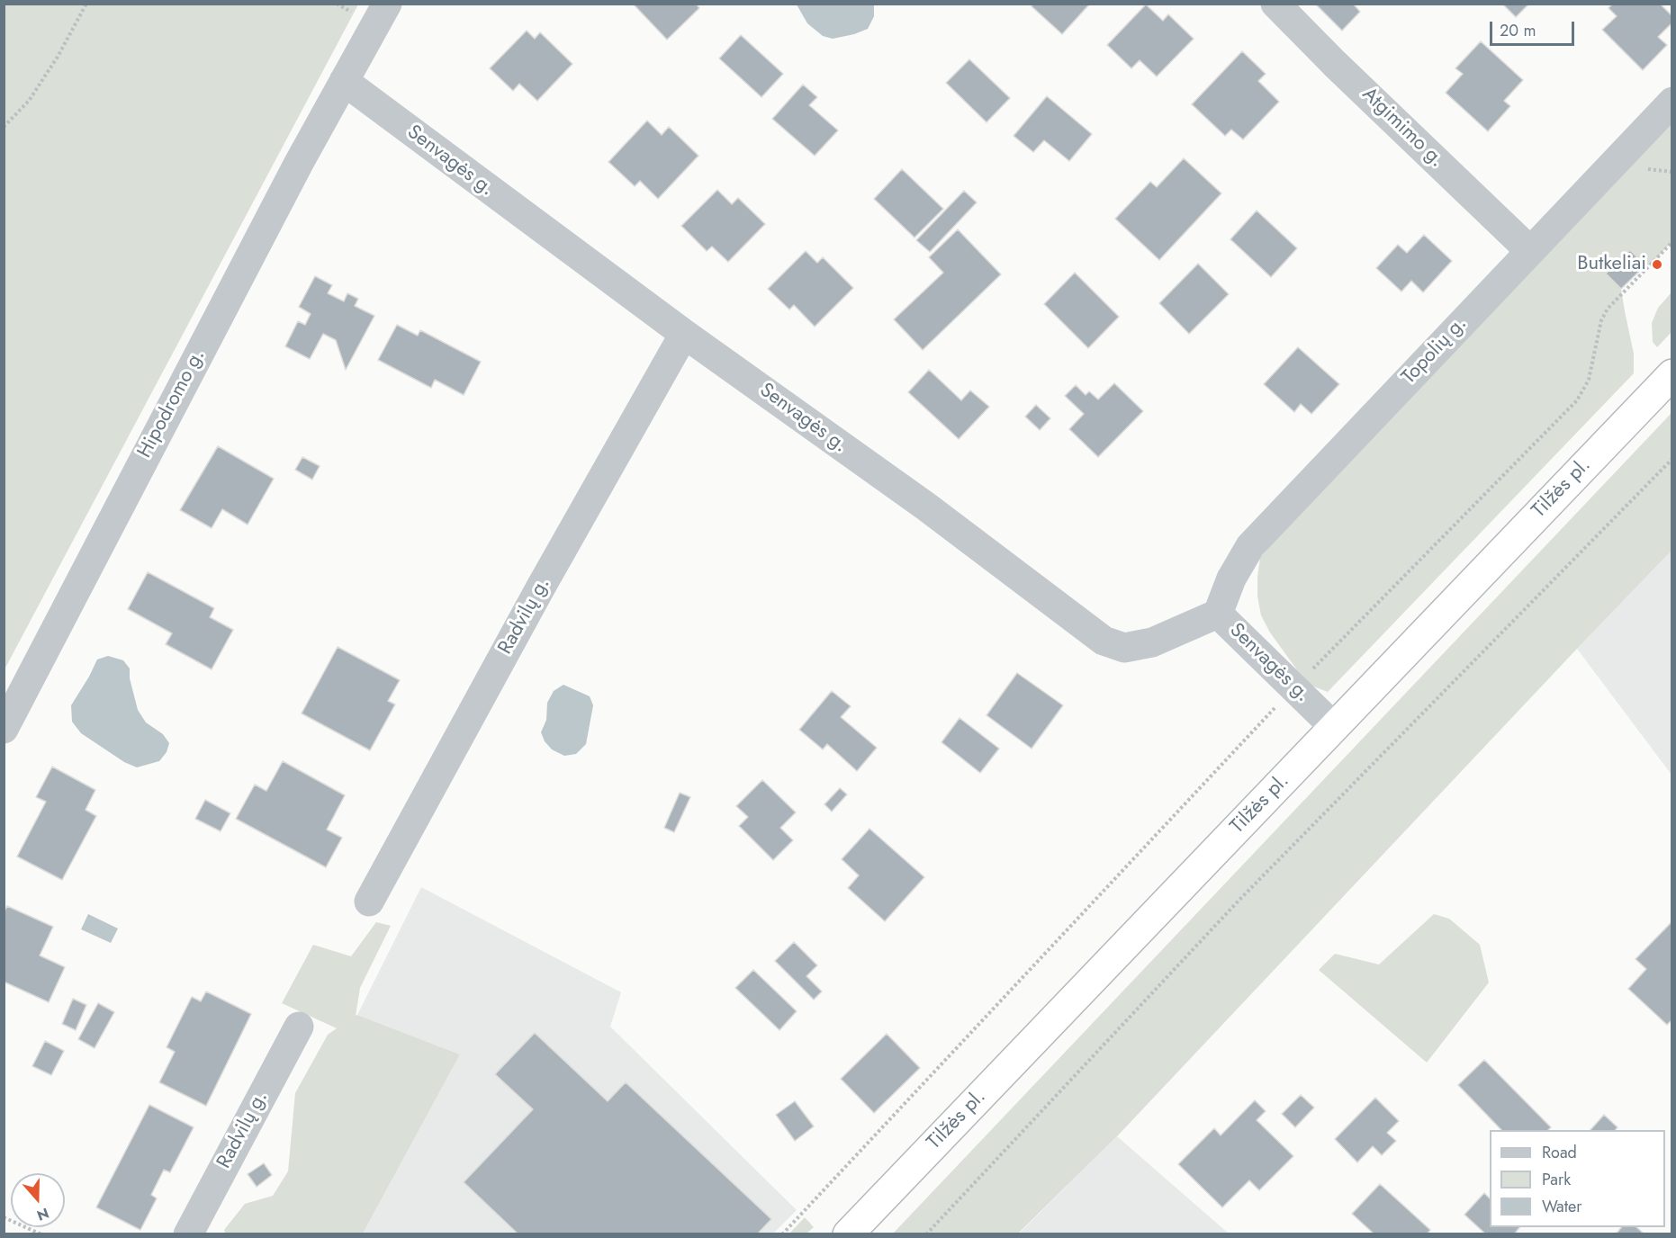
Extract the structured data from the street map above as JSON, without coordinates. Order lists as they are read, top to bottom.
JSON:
{
  "streets": {
    "highway": ["Tilžės pl."],
    "street": [
      "Atgimimo g.",
      "Senvagės g.",
      "Topolių g.",
      "Hipodromo g.",
      "Radvilų g."
    ]
  },
  "crossings": [
    ["Atgimimo g.", "Topolių g."],
    ["Senvagės g.", "Topolių g."],
    ["Senvagės g.", "Hipodromo g."],
    ["Senvagės g.", "Tilžės pl."],
    ["Senvagės g.", "Radvilų g."]
  ],
  "places": ["Butkeliai"],
  "legend": ["Road", "Park", "Water"],
  "scale_bar": "20 m",
  "north": "bottom"
}
